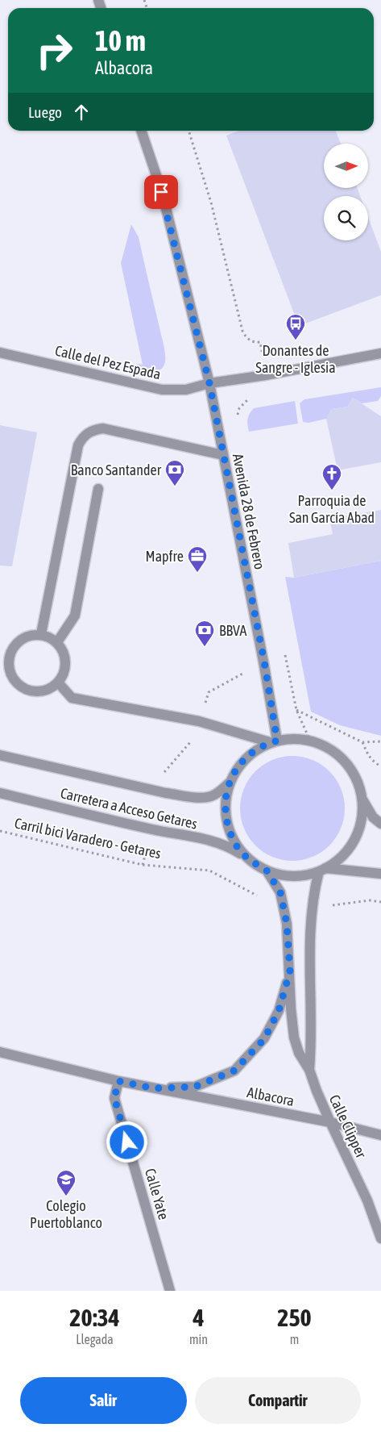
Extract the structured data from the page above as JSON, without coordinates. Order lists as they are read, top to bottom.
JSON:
{
  "streets": {
    "street": [
      "Calle del Pez Espada",
      "Avenida 28 de Febrero",
      "Carretera a Acceso Getares",
      "Albacora",
      "Calle Clipper",
      "Calle Yate"
    ],
    "path": ["Carril bici Varadero - Getares"]
  },
  "crossings": [
    ["Calle del Pez Espada", "Avenida 28 de Febrero"],
    ["Avenida 28 de Febrero", "Carretera a Acceso Getares"],
    ["Avenida 28 de Febrero", "Calle Clipper"],
    ["Carretera a Acceso Getares", "Calle Clipper"],
    ["Carril bici Varadero - Getares", "Calle Clipper"],
    ["Albacora", "Calle Clipper"],
    ["Albacora", "Calle Yate"]
  ],
  "places": {
    "bus stop": ["Donantes de Sangre - Iglesia"],
    "bank": ["Banco Santander", "BBVA"],
    "church": ["Parroquia de San García Abad"],
    "office": ["Mapfre"],
    "school or university": ["Colegio Puertoblanco"]
  },
  "north": "right",
  "page": {
    "turn": ["10 m", "Albacora"],
    "then": "Luego",
    "eta": [
      "20:34",
      "Llegada",
      "4",
      "min",
      "250",
      "m"
    ],
    "buttons": ["Salir", "Compartir"]
  }
}
